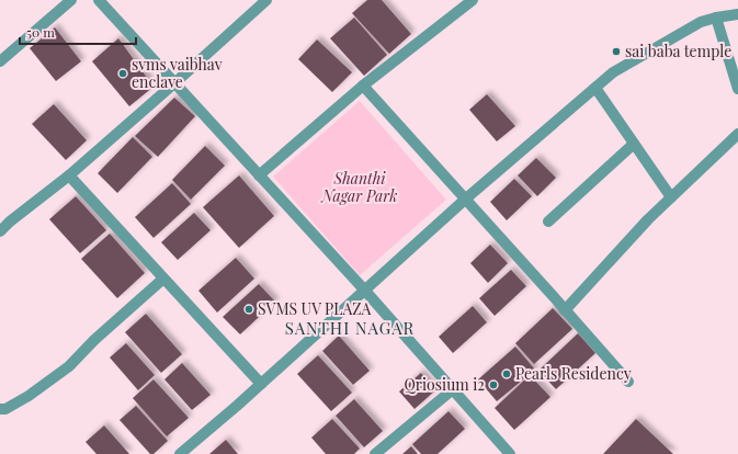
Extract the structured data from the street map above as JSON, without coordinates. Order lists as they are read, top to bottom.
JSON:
{
  "districts": ["SANTHI NAGAR"],
  "parks": ["Shanthi Nagar Park"],
  "places": [
    "sai baba temple",
    "svms vaibhav enclave",
    "SVMS UV PLAZA",
    "Pearls Residency",
    "Qriosium i2"
  ],
  "scale_bar": "50 m"
}
